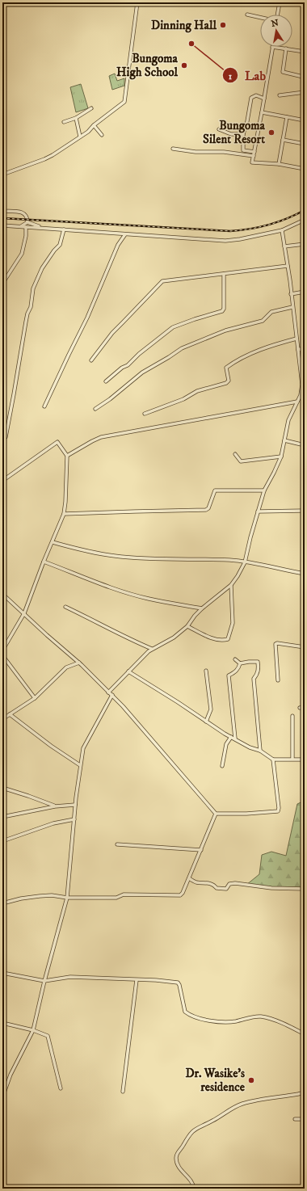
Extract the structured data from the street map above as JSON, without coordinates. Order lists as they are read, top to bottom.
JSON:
{
  "places": [
    "Dinning Hall",
    "Lab",
    "Bungoma High School",
    "Bungoma Silent Resort",
    "Dr. Wasike's residence"
  ],
  "north": "top"
}
